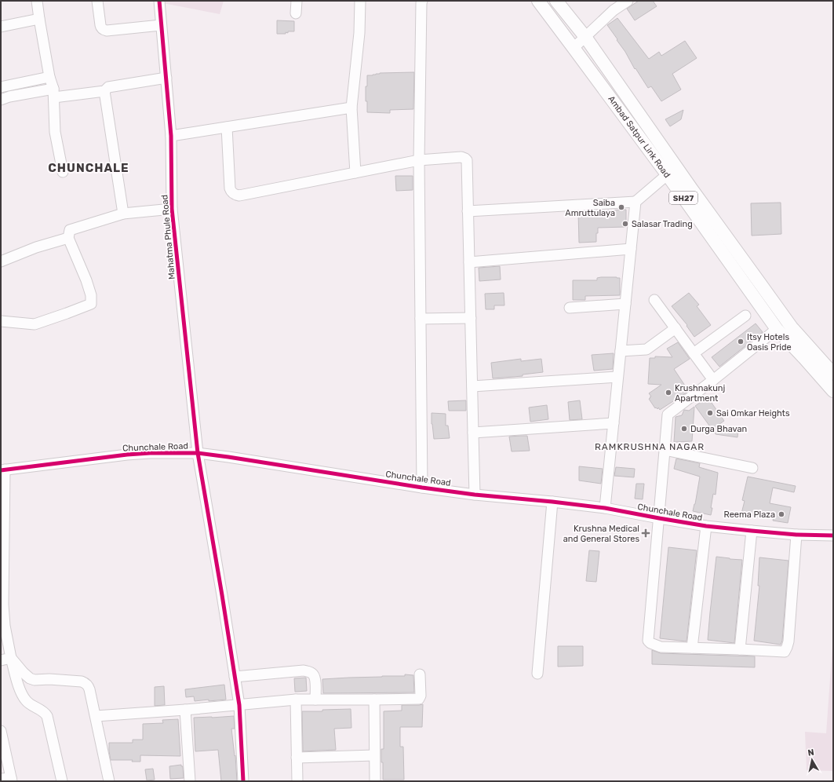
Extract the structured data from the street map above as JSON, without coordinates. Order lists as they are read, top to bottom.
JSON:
{
  "streets": {
    "main road": ["Ambad Satpur Link Road", "SH27"],
    "street": ["Mahatma Phule Road", "Chunchale Road"]
  },
  "crossings": [
    ["Mahatma Phule Road", "Chunchale Road"]
  ],
  "districts": ["CHUNCHALE", "RAMKRUSHNA NAGAR"],
  "places": {
    "other": [
      "Saiba Amruttulaya",
      "Salasar Trading",
      "Itsy Hotels Oasis Pride",
      "Krushnakunj Apartment",
      "Sai Omkar Heights",
      "Durga Bhavan",
      "Reema Plaza"
    ],
    "health": ["Krushna Medical and General Stores"]
  },
  "north": "top"
}
